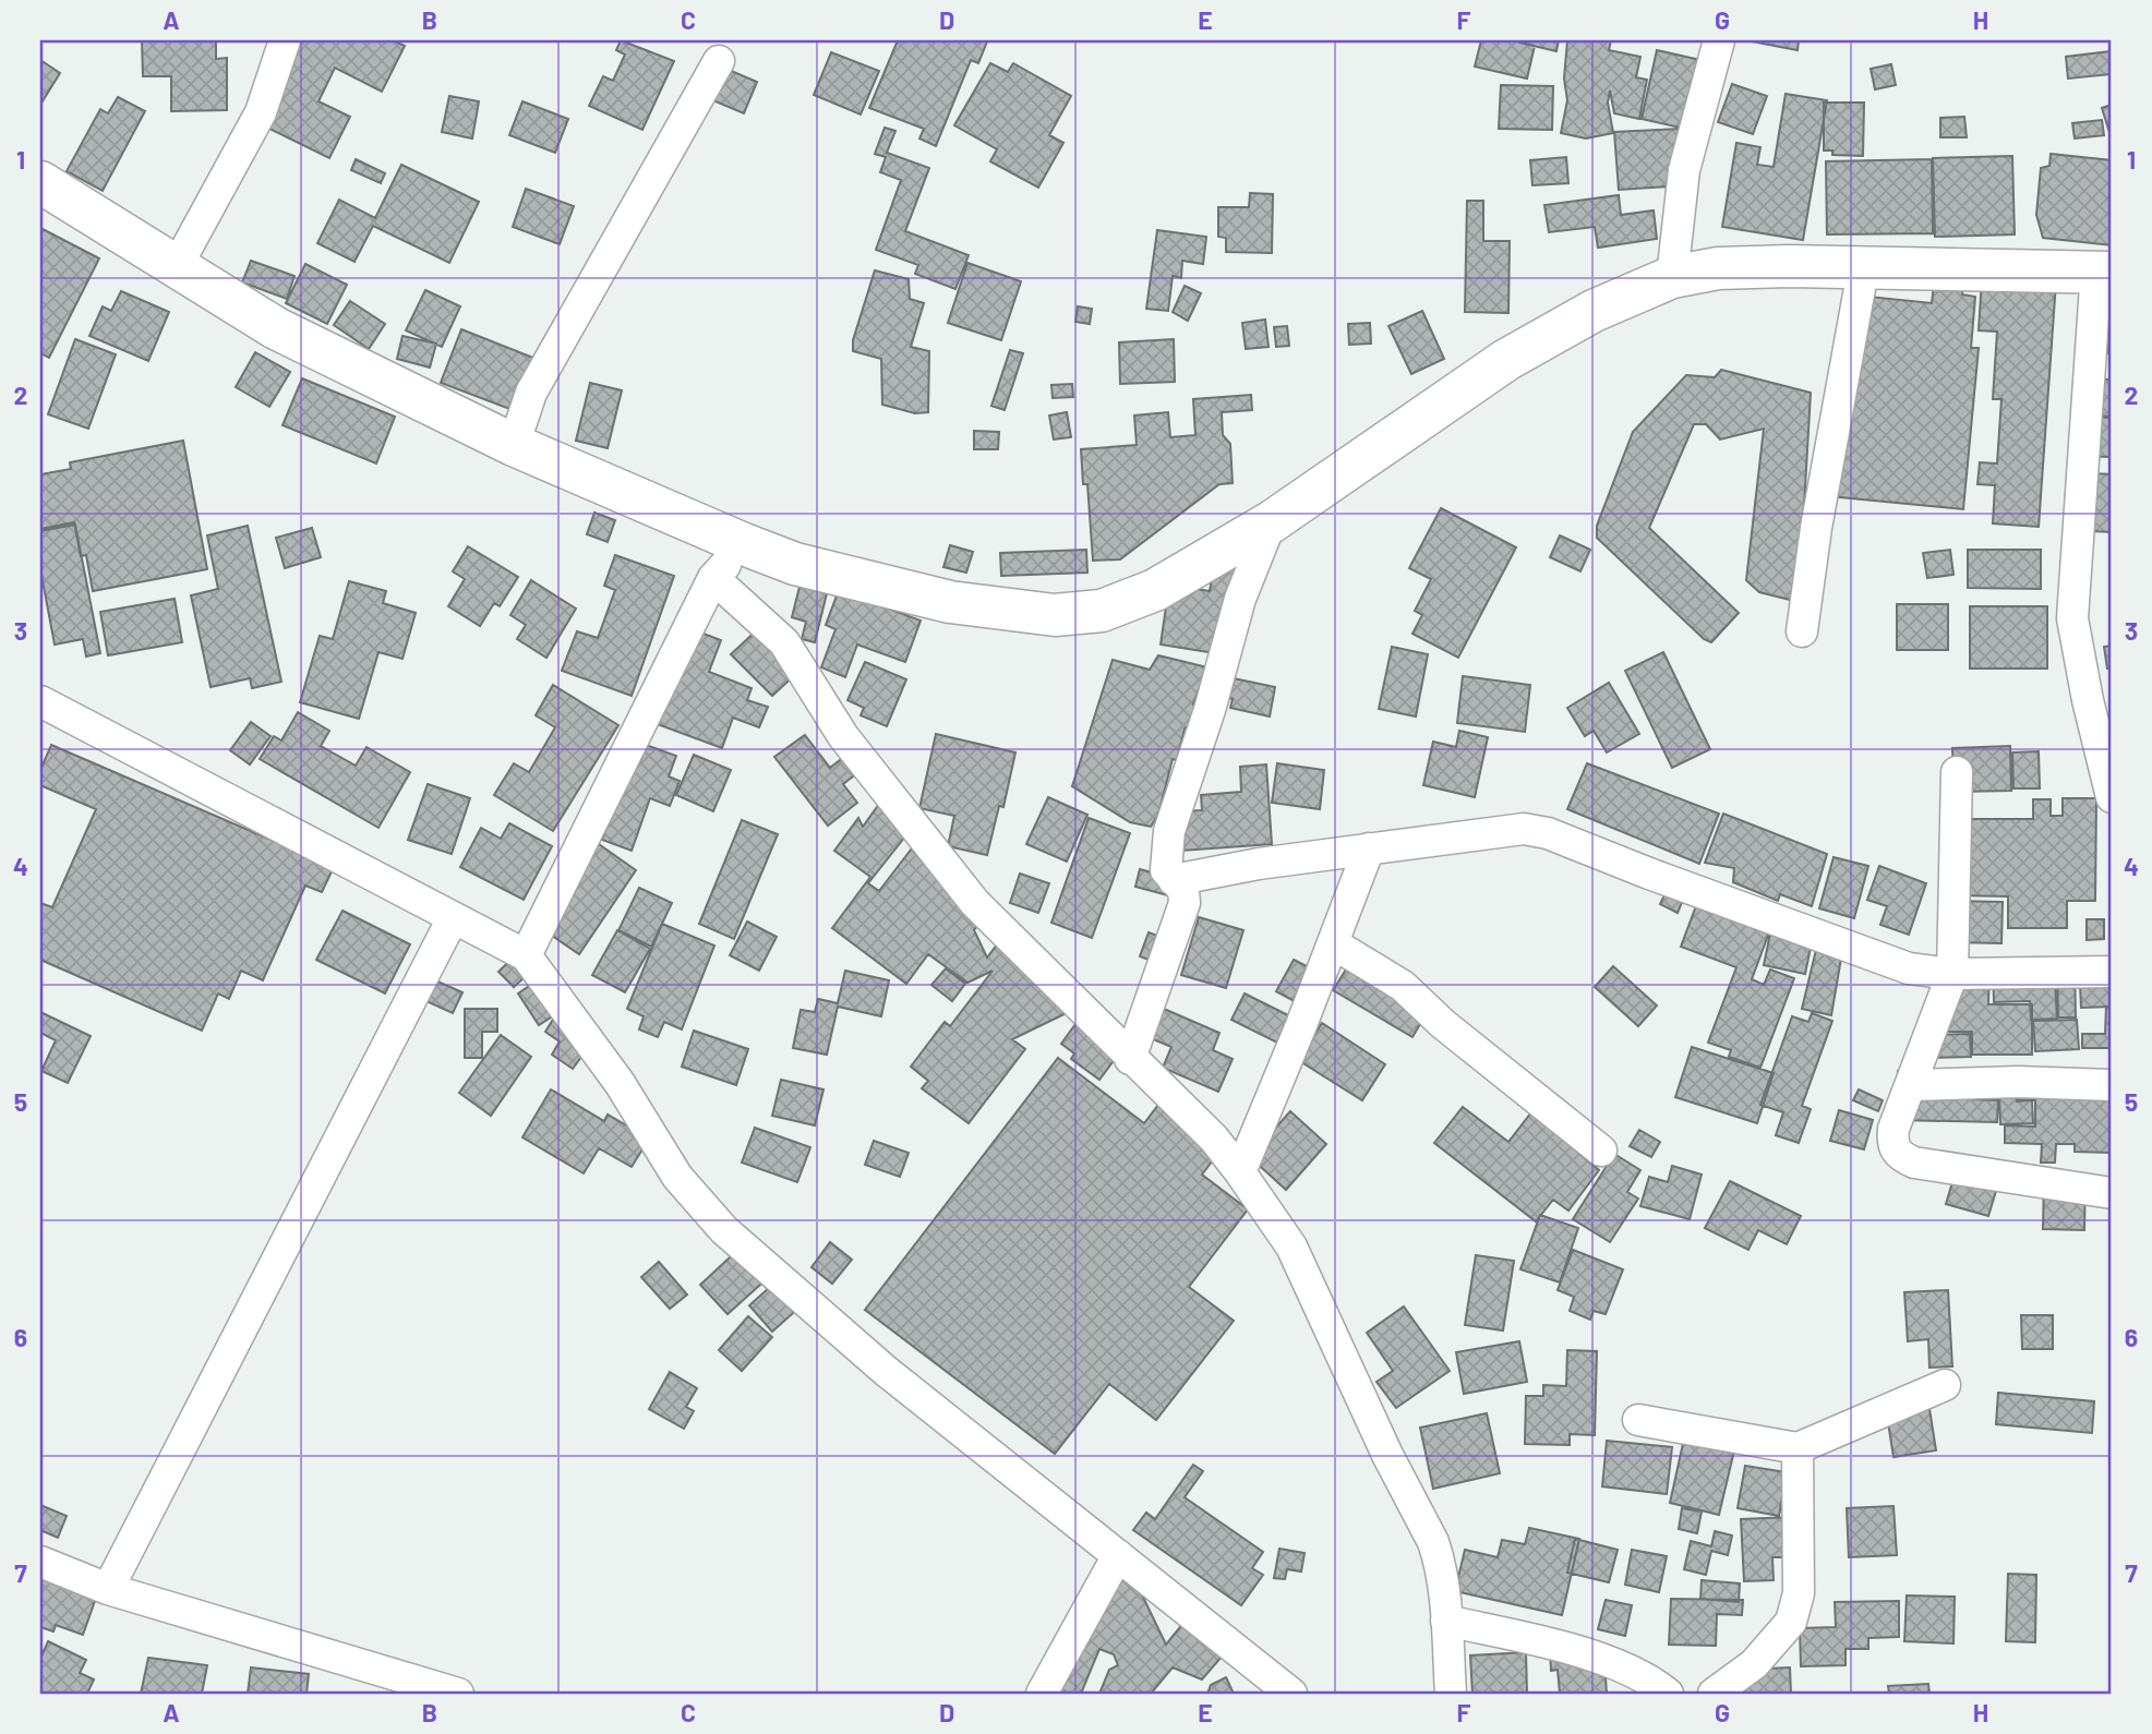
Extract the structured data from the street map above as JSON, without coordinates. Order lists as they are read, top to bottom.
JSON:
{
  "grid": {
    "columns": [
      "A",
      "B",
      "C",
      "D",
      "E",
      "F",
      "G",
      "H"
    ],
    "rows": [
      "1",
      "2",
      "3",
      "4",
      "5",
      "6",
      "7"
    ]
  }
}
